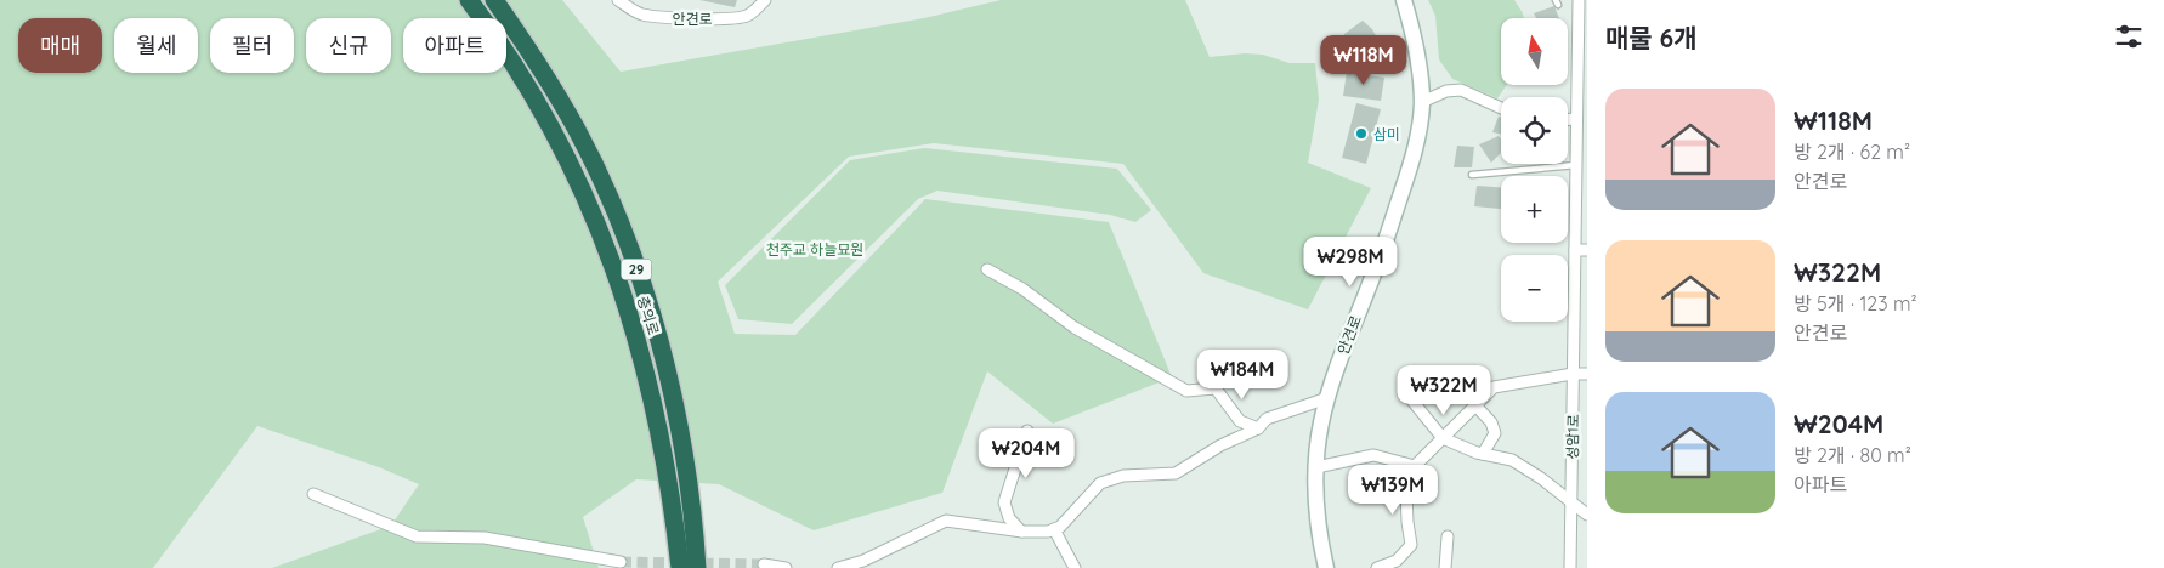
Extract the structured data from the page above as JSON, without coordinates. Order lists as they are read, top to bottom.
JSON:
{
  "streets": {
    "highway": ["29", "충의로"],
    "main road": ["안견로"],
    "street": ["성암1로"]
  },
  "parks": ["천주교 하늘묘원"],
  "places": ["삼미"],
  "north": "top",
  "page": {
    "heading": "매물 6개",
    "map_buttons": ["+", "−"],
    "chip": [
      "매매",
      "월세",
      "필터",
      "신규",
      "아파트"
    ],
    "price": [
      "₩118M",
      "₩298M",
      "₩184M",
      "₩322M",
      "₩204M",
      "₩139M"
    ],
    "list": [
      {
        "name": "₩118M",
        "note": "방 2개 · 62 m² · 안견로"
      },
      {
        "name": "₩322M",
        "note": "방 5개 · 123 m² · 안견로"
      },
      {
        "name": "₩204M",
        "note": "방 2개 · 80 m² · 아파트"
      }
    ]
  }
}
